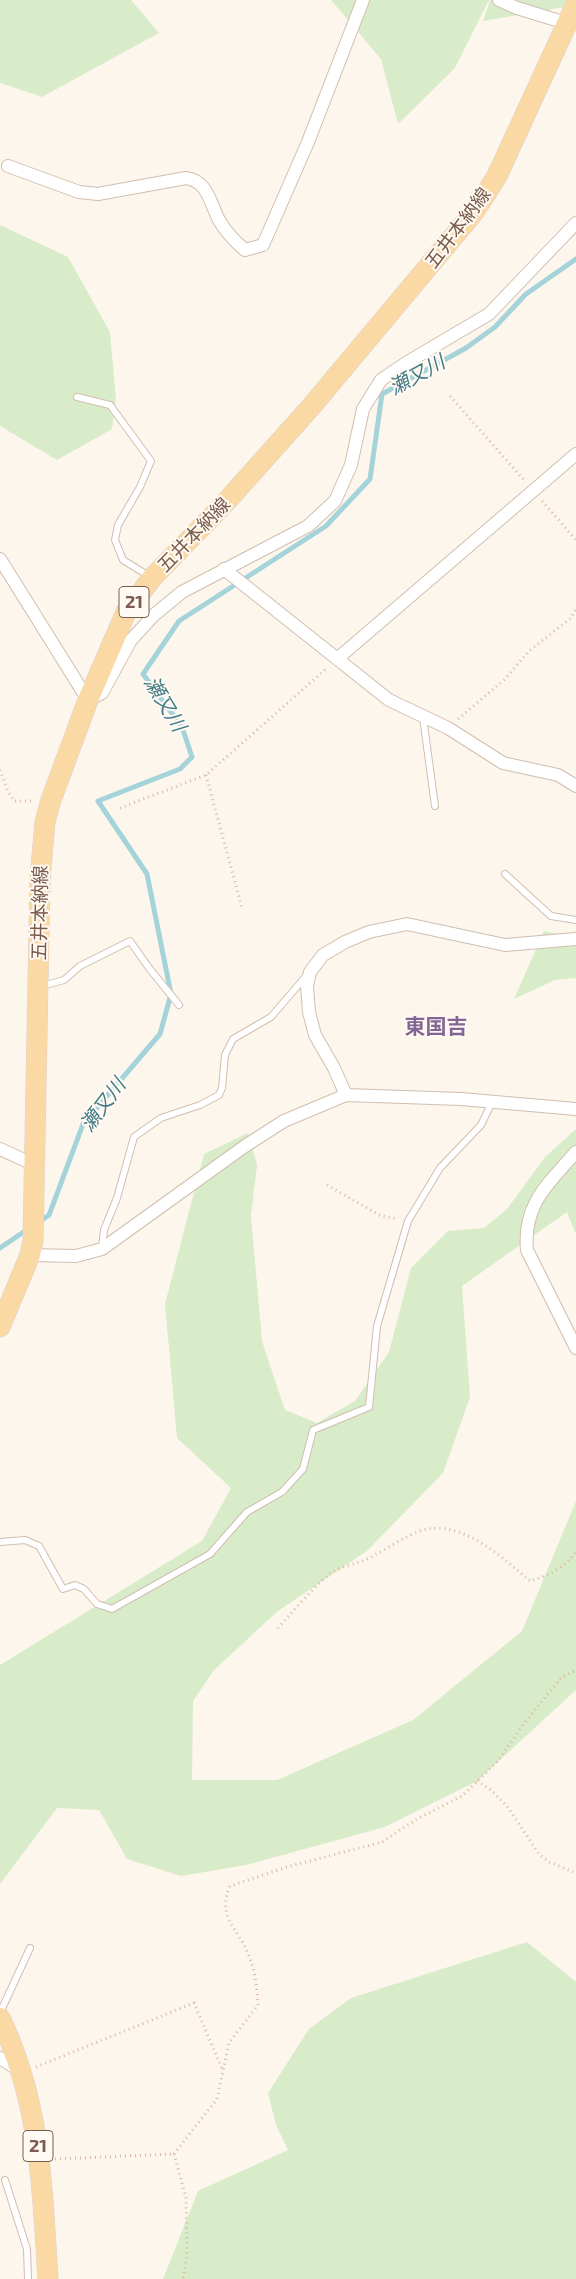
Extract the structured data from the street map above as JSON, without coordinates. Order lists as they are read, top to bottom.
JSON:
{
  "streets": {
    "main road": ["五井本納線", "21"]
  },
  "districts": ["東国吉"],
  "water": ["瀬又川"]
}
